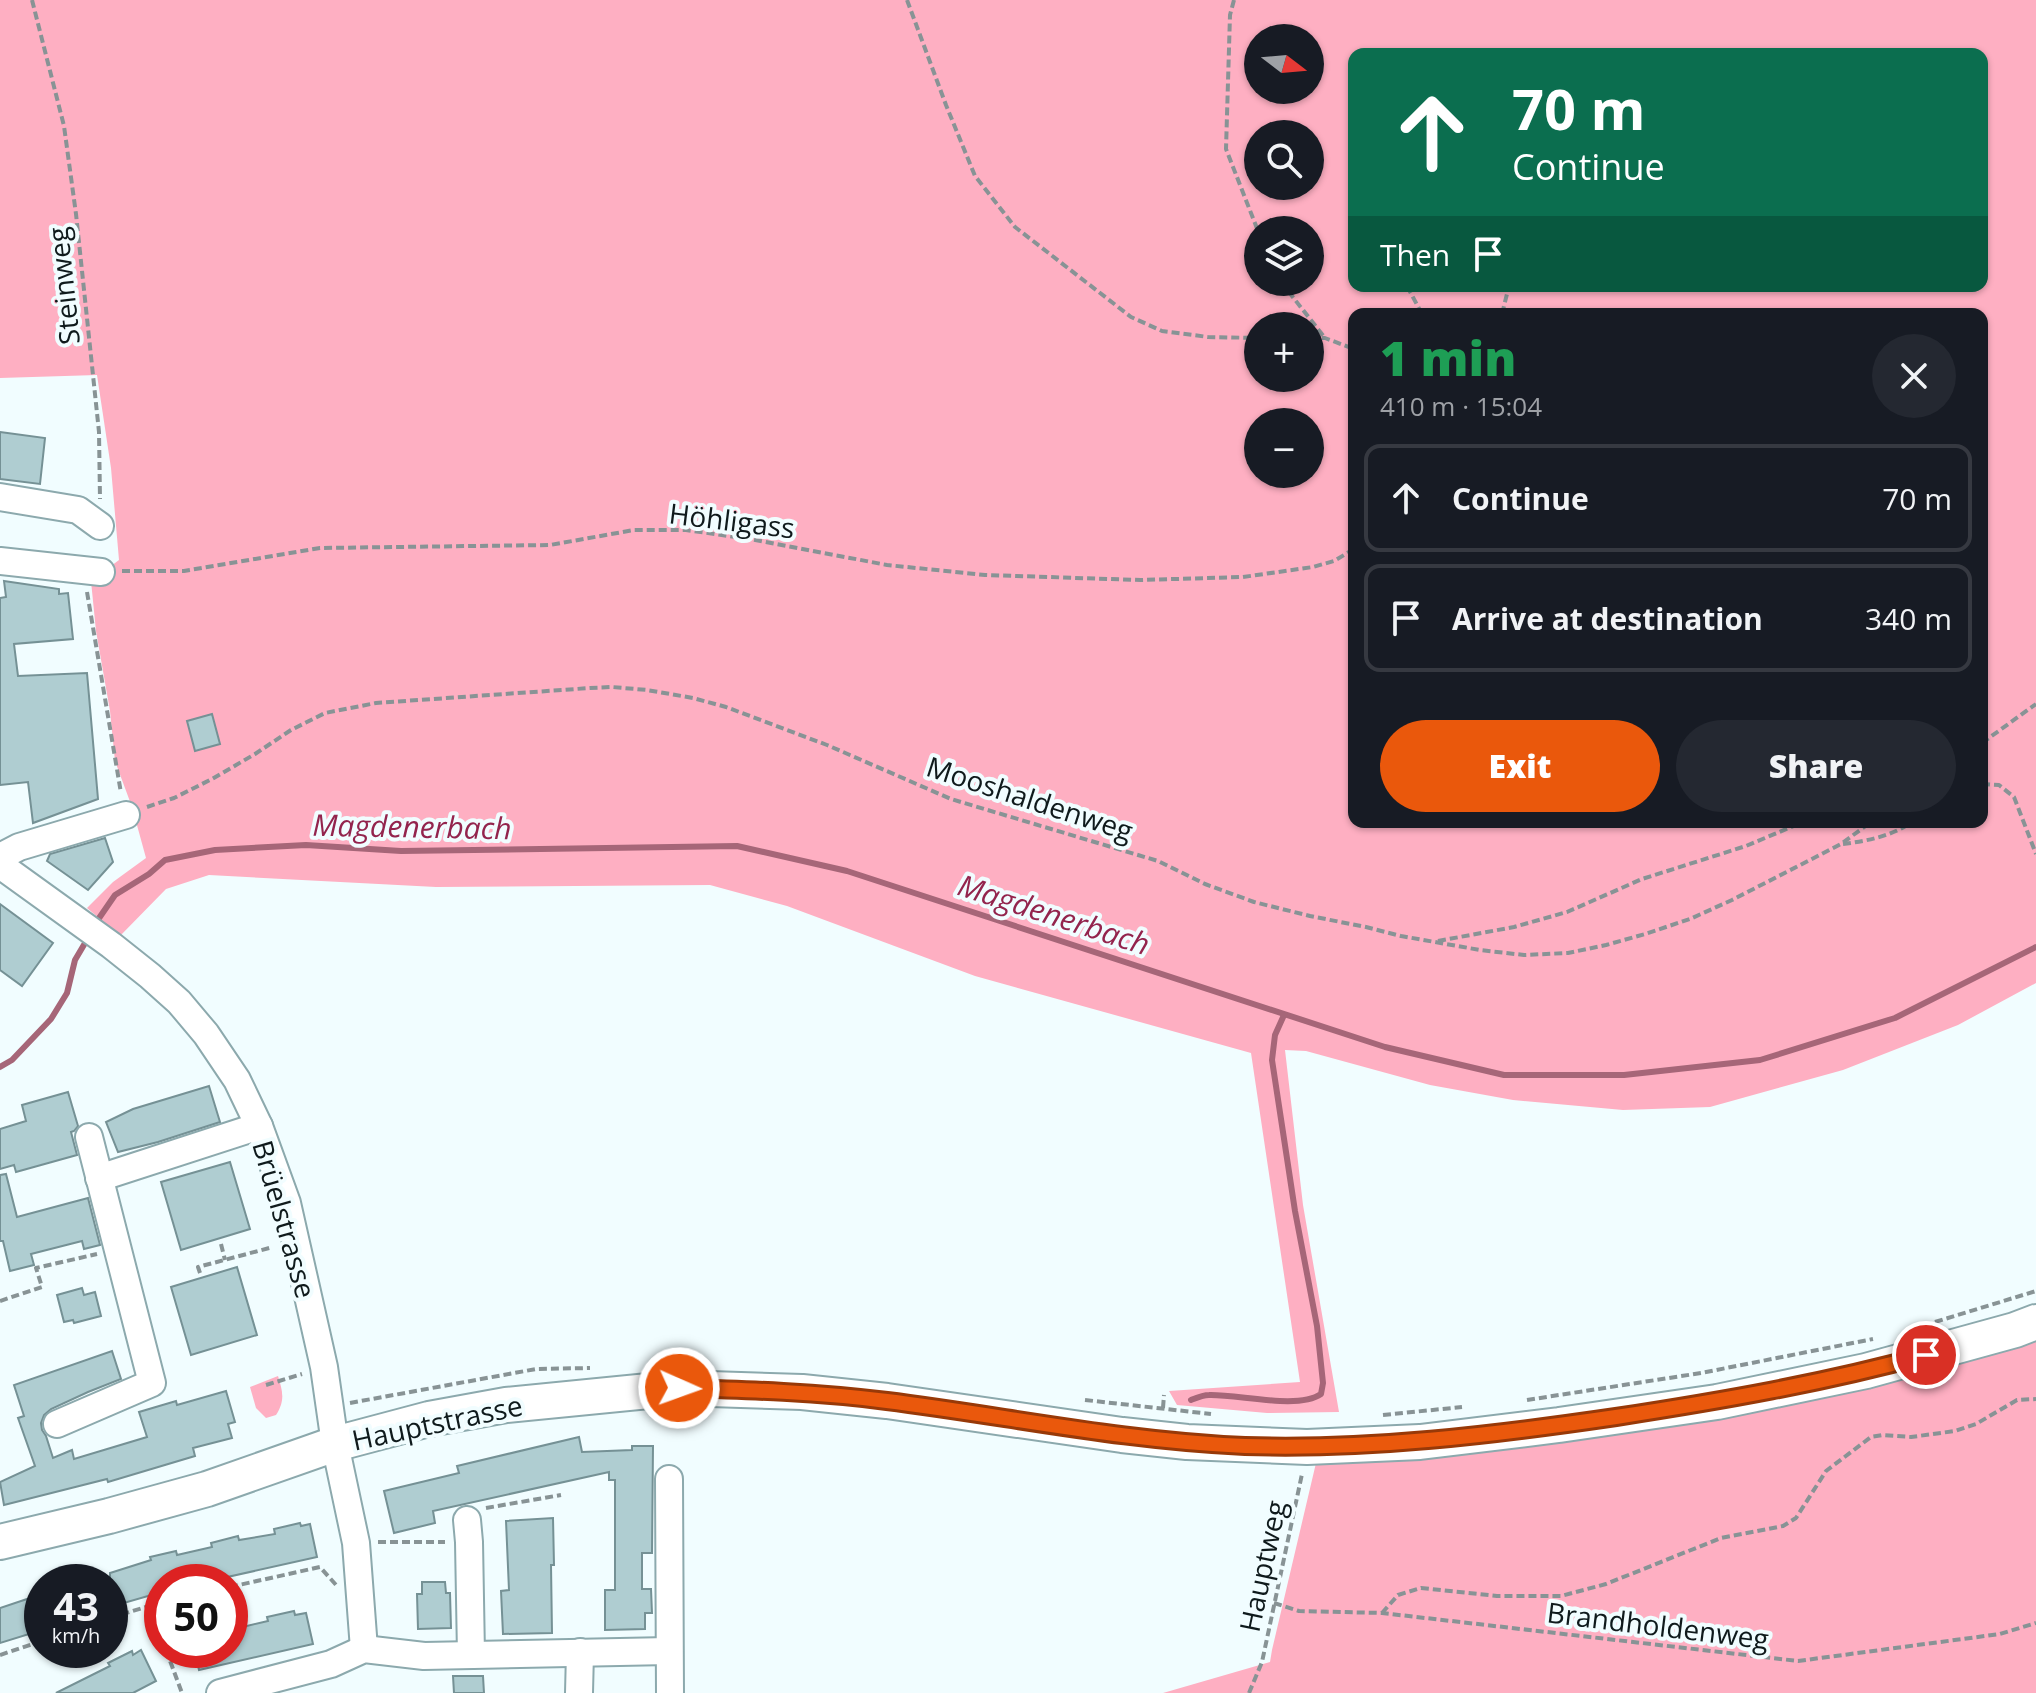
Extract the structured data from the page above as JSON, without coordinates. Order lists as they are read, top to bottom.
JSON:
{
  "streets": {
    "main road": ["Hauptstrasse"],
    "street": ["Brüelstrasse"],
    "path": [
      "Steinweg",
      "Höhligass",
      "Mooshaldenweg",
      "Hauptweg",
      "Brandholdenweg"
    ]
  },
  "crossings": [
    ["Brüelstrasse", "Hauptstrasse"],
    ["Hauptstrasse", "Hauptweg"],
    ["Hauptweg", "Brandholdenweg"]
  ],
  "water": ["Magdenerbach"],
  "north": "right",
  "page": {
    "map_buttons": ["+", "−"],
    "turn": ["70 m", "Continue"],
    "then": "Then",
    "heading": ["1 min", "410 m · 15:04"],
    "list": [
      {
        "name": "Continue",
        "value": "70 m"
      },
      {
        "name": "Arrive at destination",
        "value": "340 m"
      }
    ],
    "buttons": ["Exit", "Share"],
    "speed": "43 km/h",
    "limit": "50"
  }
}
